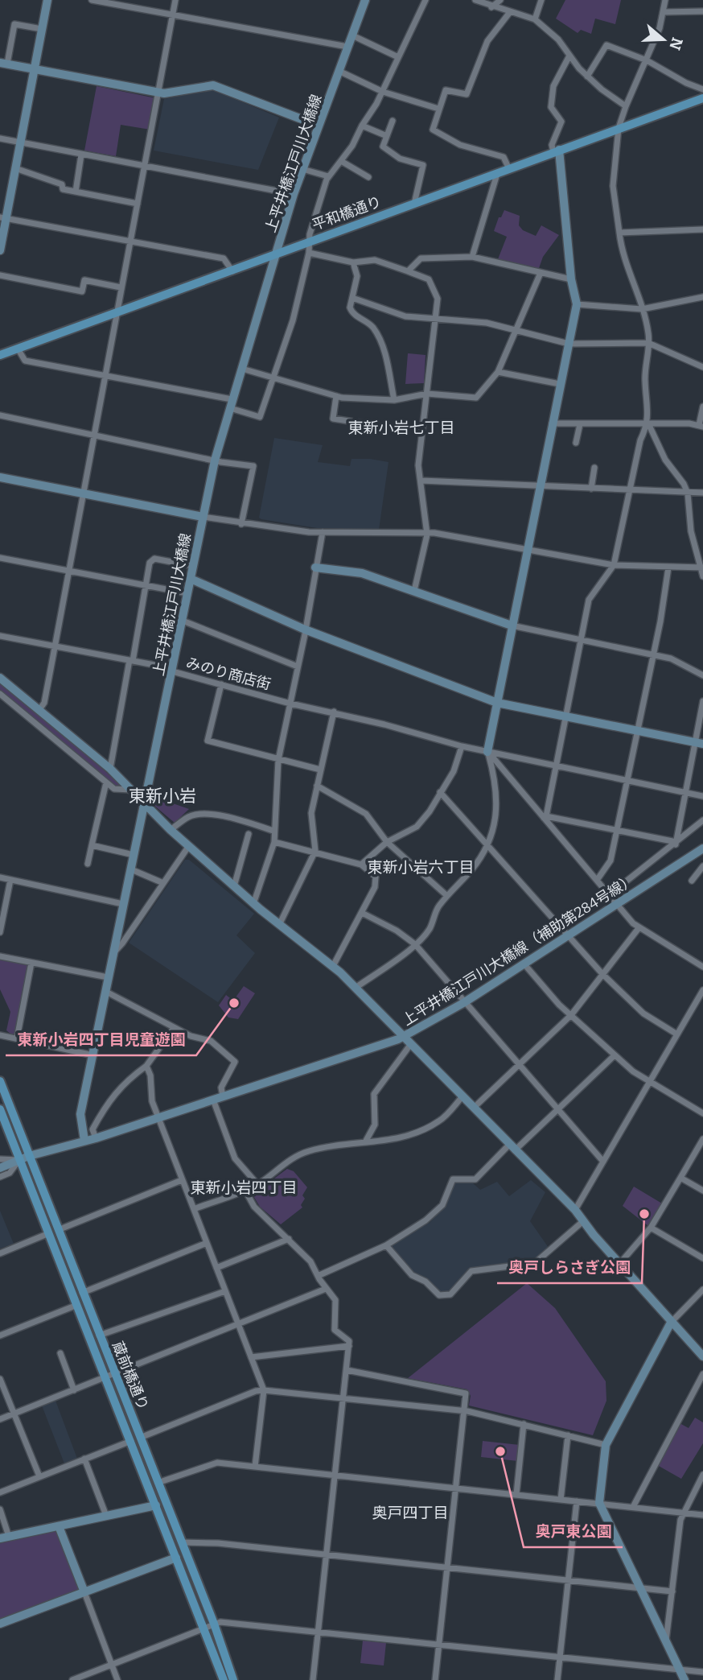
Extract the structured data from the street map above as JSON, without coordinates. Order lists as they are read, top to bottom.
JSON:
{
  "streets": {
    "main road": ["平和橋通り", "蔵前橋通り"],
    "street": ["上平井橋江戸川大橋線", "みのり商店街", "上平井橋江戸川大橋線（補助第284号線）"]
  },
  "crossings": [
    ["上平井橋江戸川大橋線", "平和橋通り"],
    ["上平井橋江戸川大橋線", "みのり商店街"],
    ["上平井橋江戸川大橋線", "上平井橋江戸川大橋線（補助第284号線）"]
  ],
  "districts": [
    "東新小岩七丁目",
    "東新小岩",
    "東新小岩六丁目",
    "東新小岩四丁目",
    "奥戸四丁目"
  ],
  "places": ["東新小岩四丁目児童遊園", "奥戸しらさぎ公園", "奥戸東公園"],
  "north": "right"
}
